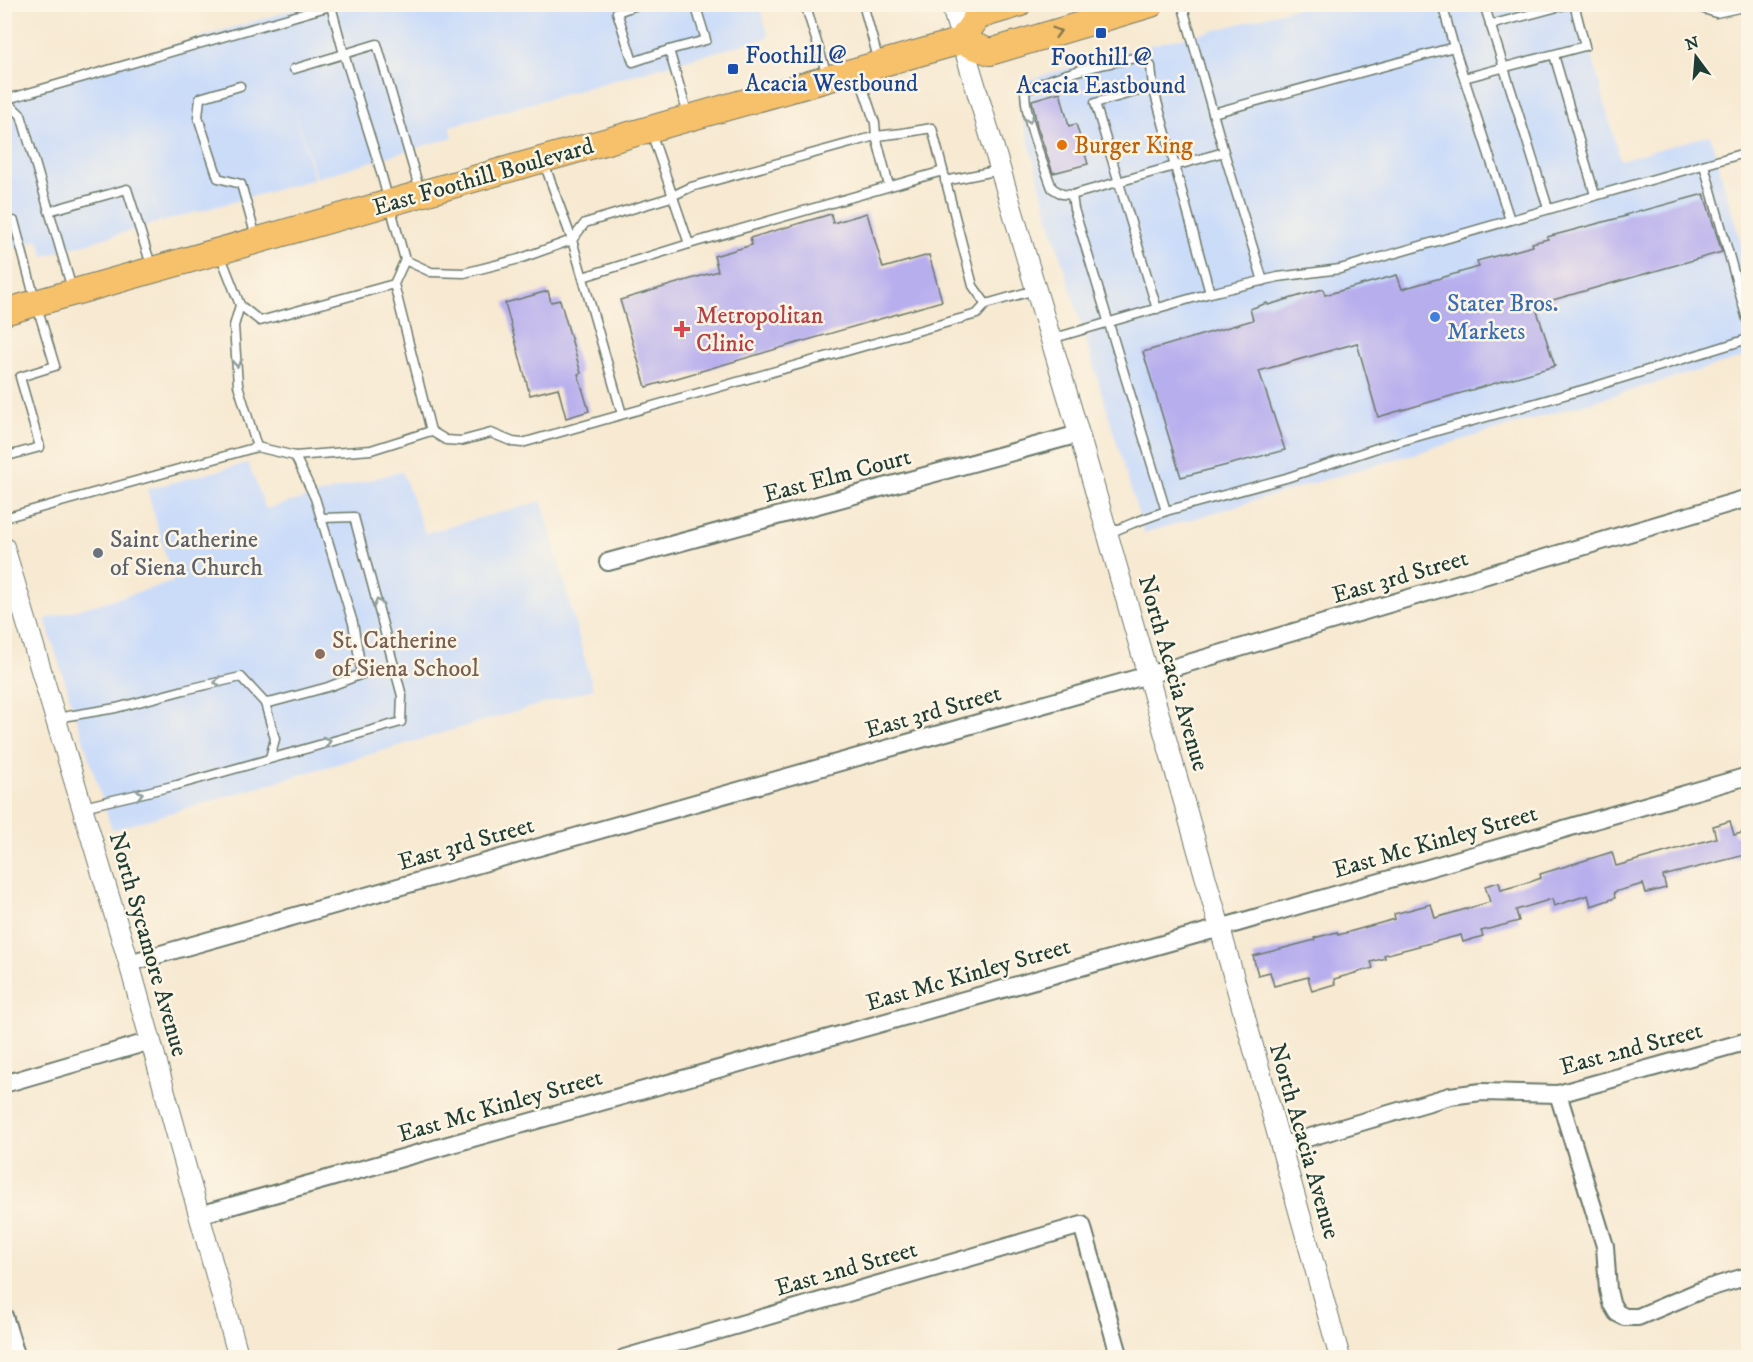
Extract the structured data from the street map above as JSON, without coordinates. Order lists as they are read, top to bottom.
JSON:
{
  "streets": {
    "main road": ["East Foothill Boulevard"],
    "street": [
      "East Elm Court",
      "East 3rd Street",
      "North Acacia Avenue",
      "East Mc Kinley Street",
      "North Sycamore Avenue",
      "East 2nd Street"
    ]
  },
  "crossings": [
    ["East Foothill Boulevard", "North Acacia Avenue"],
    ["East Elm Court", "North Acacia Avenue"],
    ["East 3rd Street", "North Acacia Avenue"],
    ["East 3rd Street", "North Sycamore Avenue"],
    ["North Acacia Avenue", "East Mc Kinley Street"],
    ["North Acacia Avenue", "East 2nd Street"],
    ["East Mc Kinley Street", "North Sycamore Avenue"]
  ],
  "places": {
    "transit": ["Foothill @ Acacia Eastbound", "Foothill @ Acacia Westbound"],
    "other": [
      "Burger King",
      "Stater Bros. Markets",
      "Saint Catherine of Siena Church",
      "St. Catherine of Siena School"
    ],
    "health": ["Metropolitan Clinic"]
  },
  "north": "top"
}
